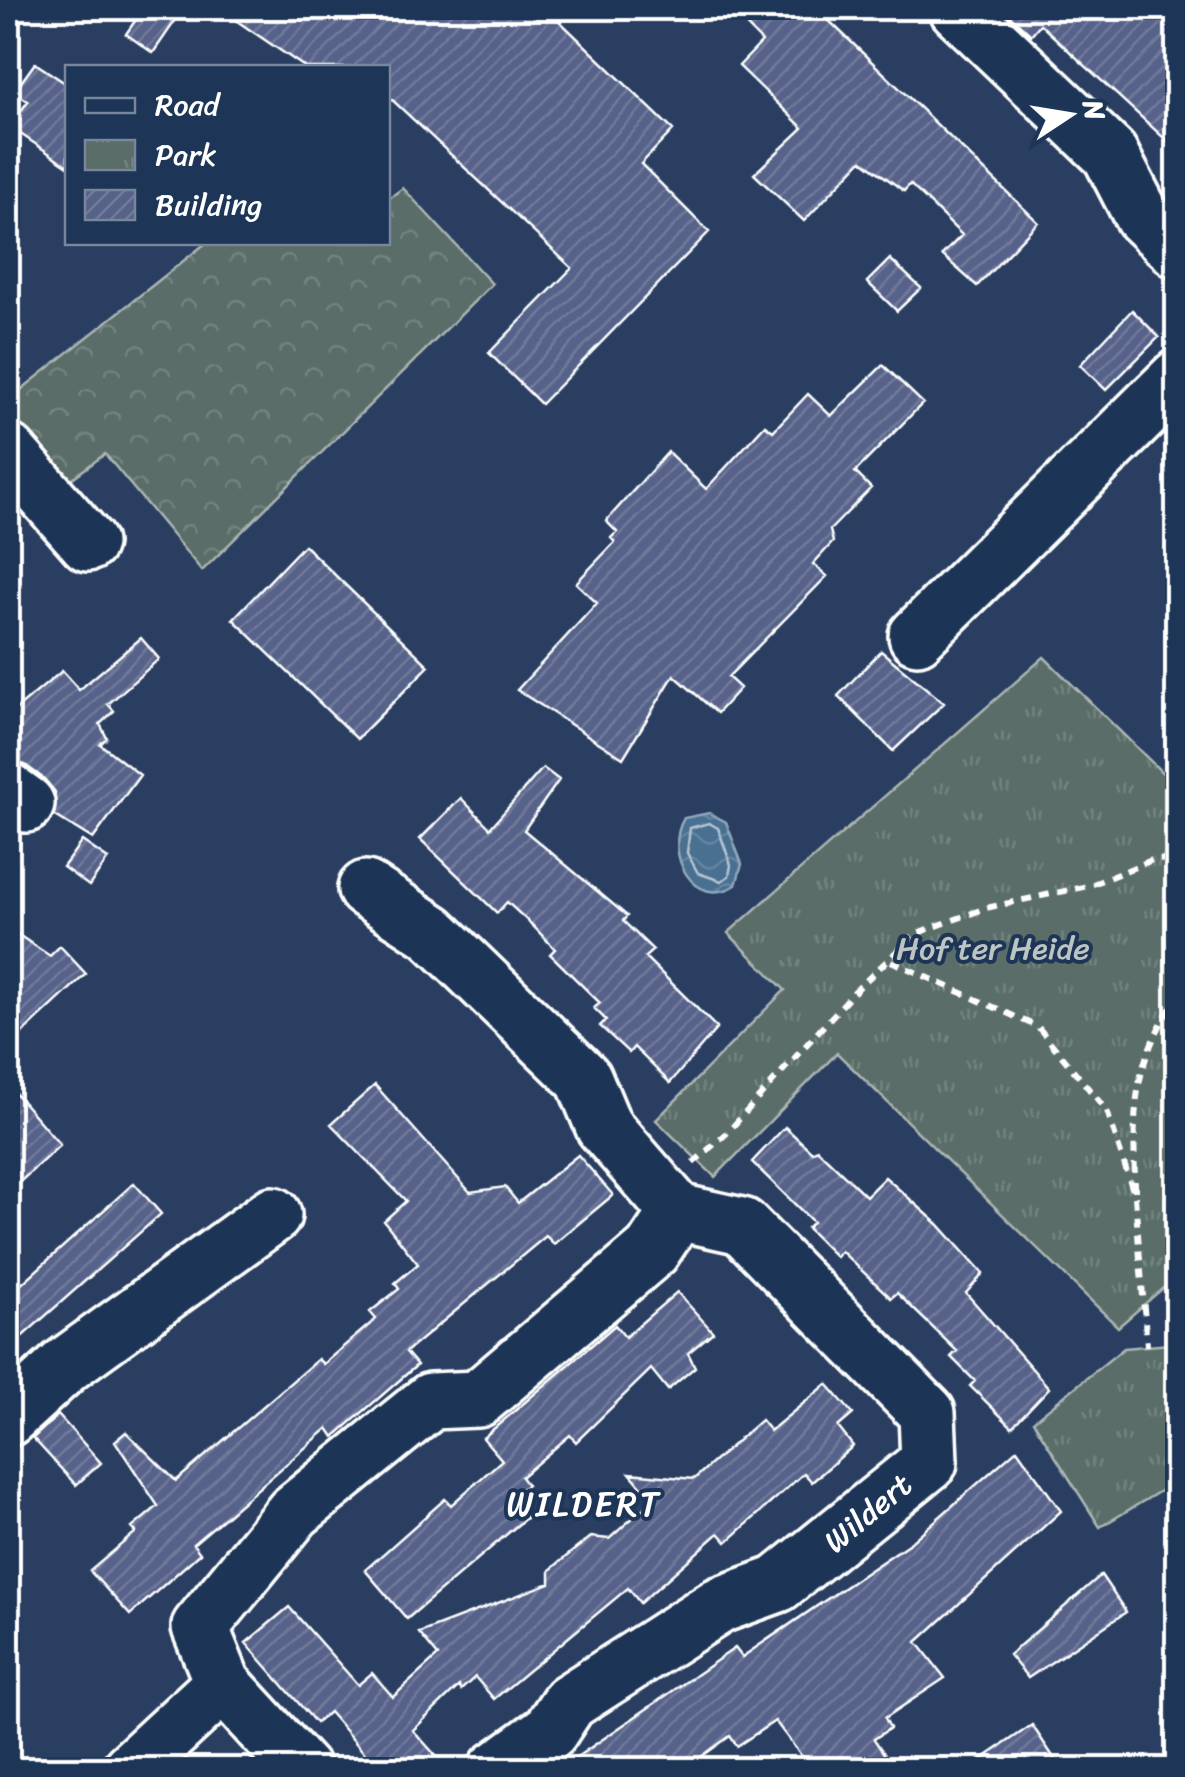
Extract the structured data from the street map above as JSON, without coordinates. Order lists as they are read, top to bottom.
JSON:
{
  "streets": {
    "street": ["Wildert"]
  },
  "districts": ["WILDERT"],
  "parks": ["Hof ter Heide"],
  "legend": ["Road", "Park", "Building"],
  "north": "right"
}
